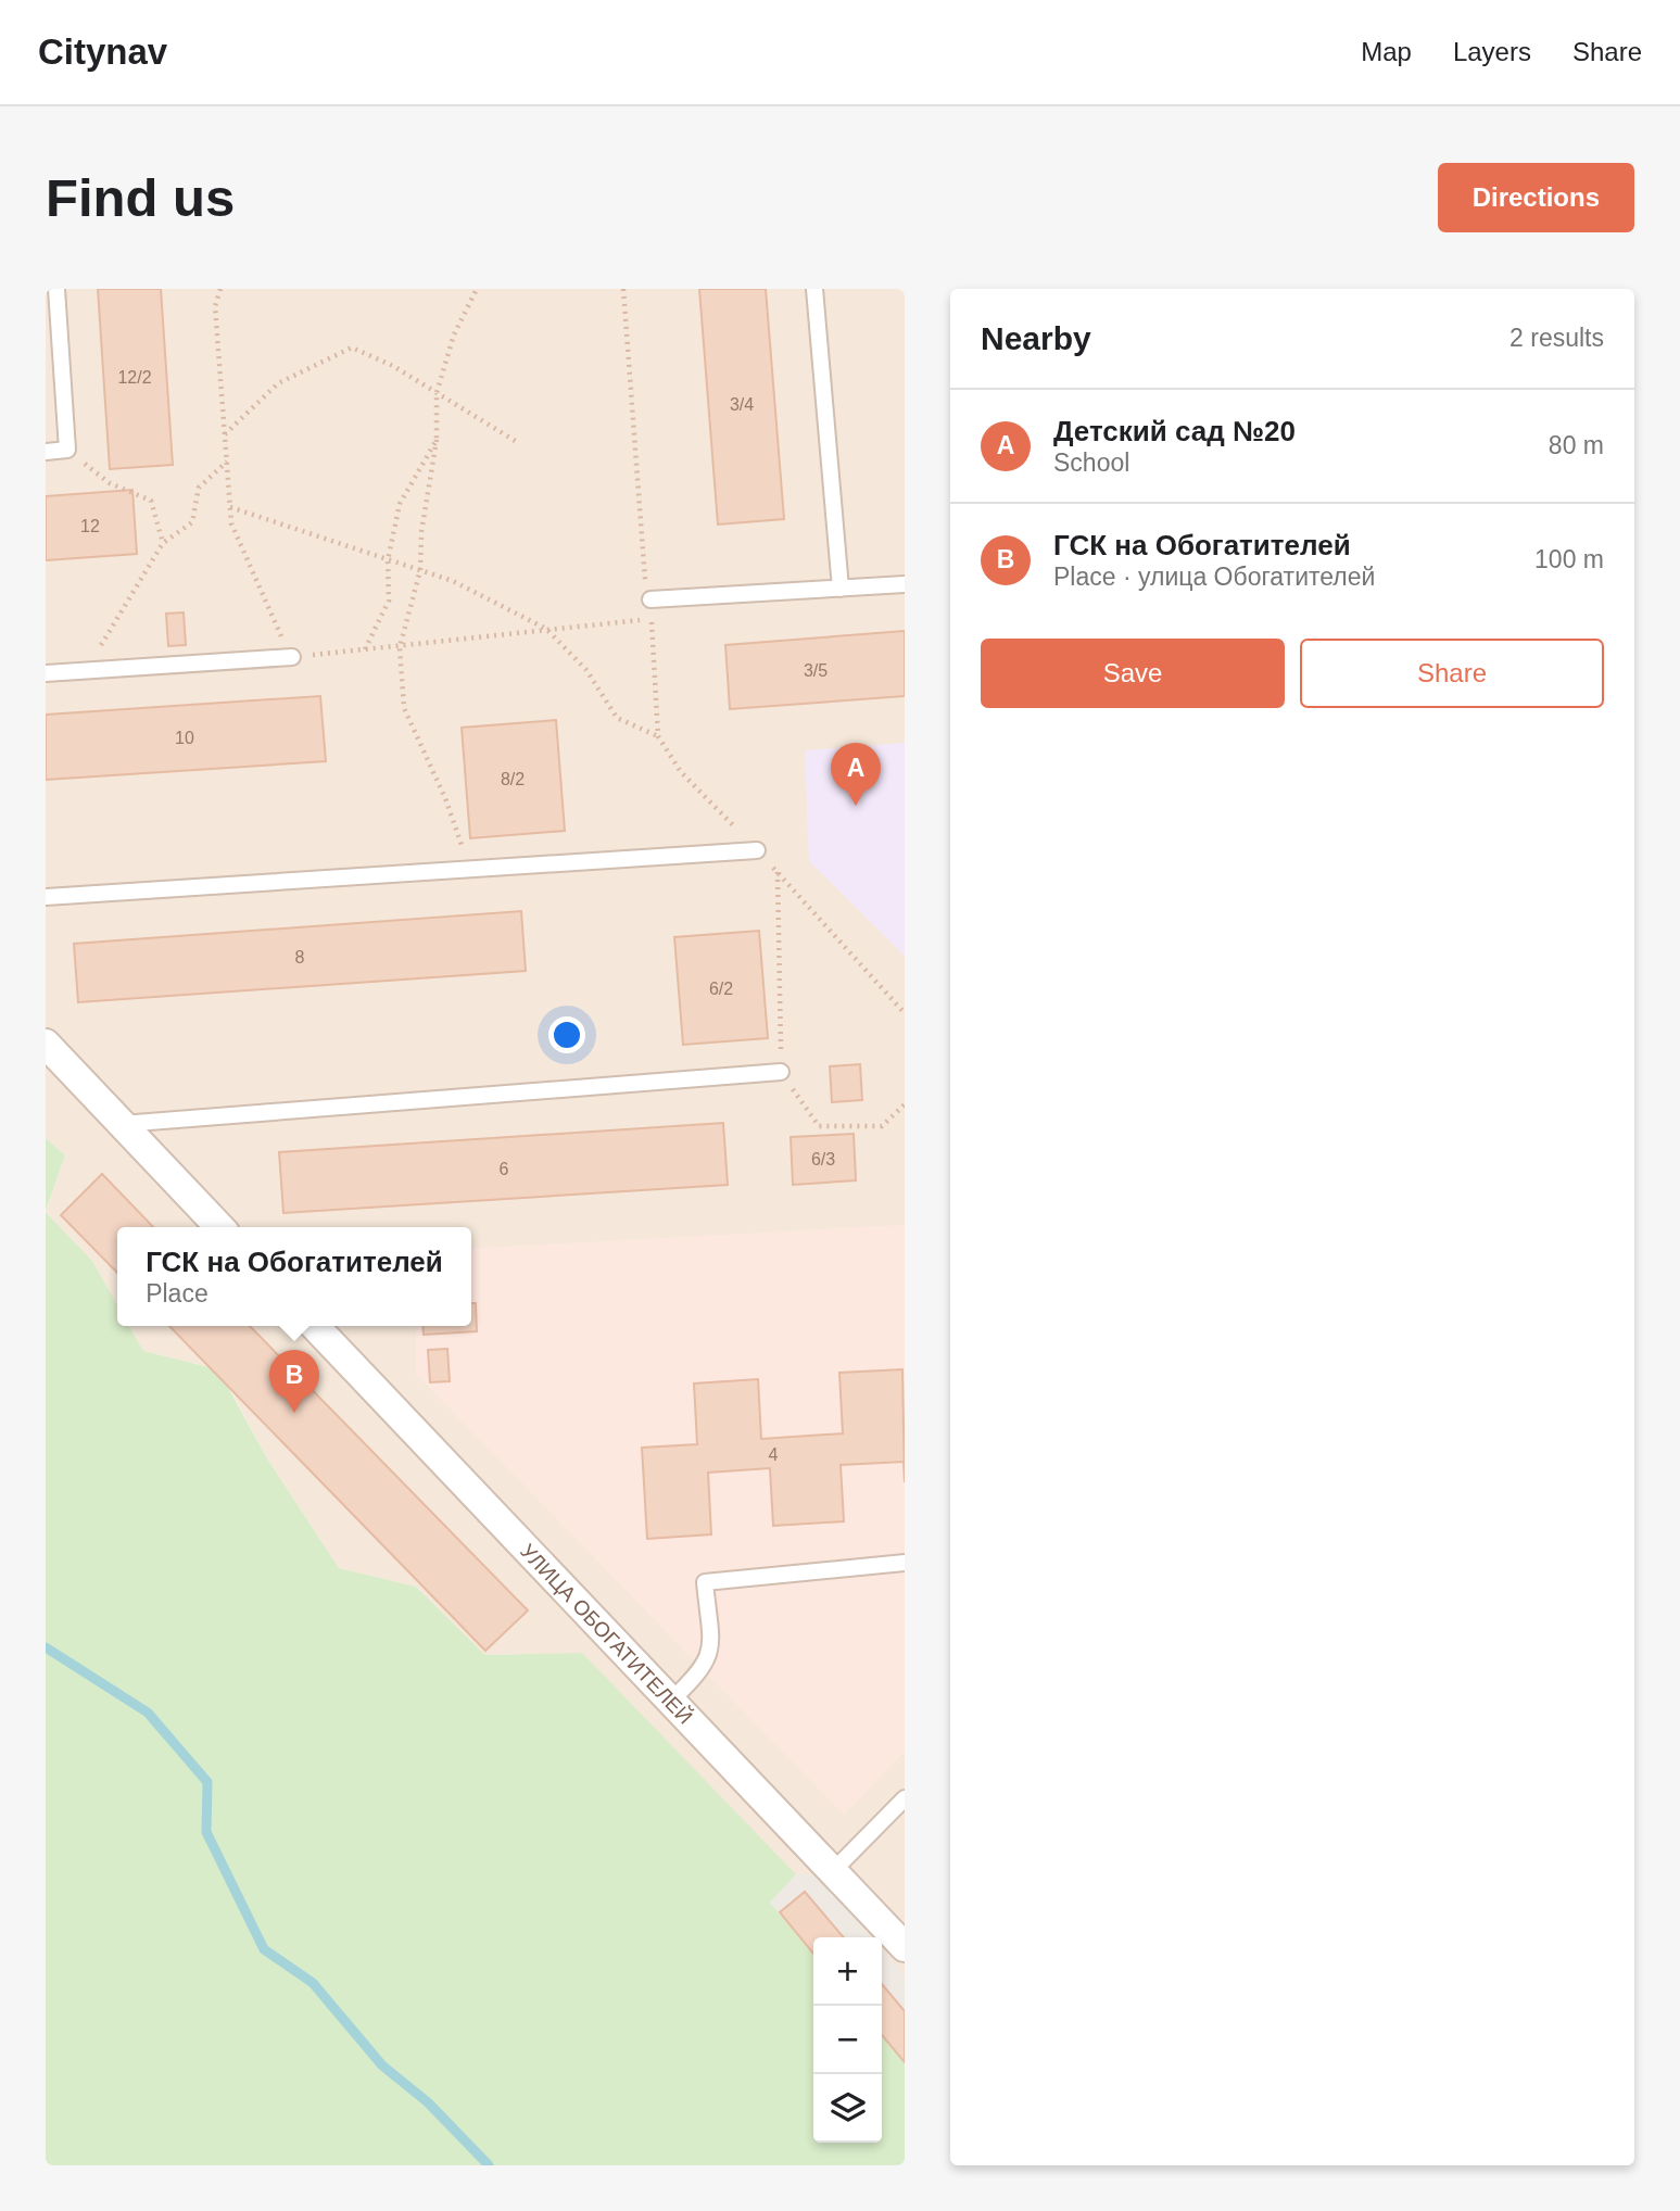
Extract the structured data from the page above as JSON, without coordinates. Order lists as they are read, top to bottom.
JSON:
{
  "streets": {
    "street": ["УЛИЦА ОБОГАТИТЕЛЕЙ"]
  },
  "house_numbers": [
    "12/2",
    "3/4",
    "12",
    "3/5",
    "10",
    "8/2",
    "8",
    "6/2",
    "6/3",
    "6",
    "4"
  ],
  "page": {
    "header": "Citynav",
    "nav": ["Map", "Layers", "Share"],
    "buttons": [
      "Directions",
      ["Save", "Share"]
    ],
    "title": "Find us",
    "heading": ["Nearby", "2 results"],
    "list": [
      {
        "mark": "A",
        "name": "Детский сад №20",
        "note": "School",
        "value": "80 m"
      },
      {
        "mark": "B",
        "name": "ГСК на Обогатителей",
        "note": "Place · улица Обогатителей",
        "value": "100 m"
      }
    ],
    "pins": ["A", "B"],
    "popup": ["ГСК на Обогатителей", "Place"],
    "map_buttons": ["+", "−"]
  }
}
